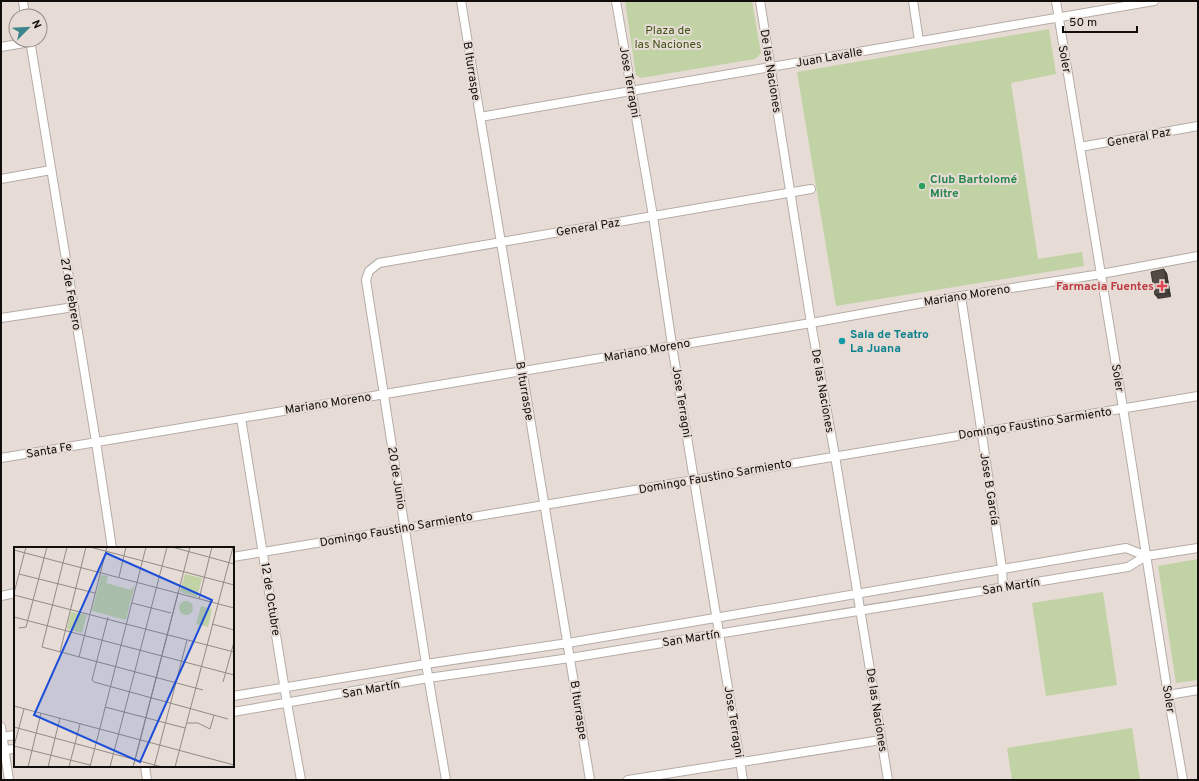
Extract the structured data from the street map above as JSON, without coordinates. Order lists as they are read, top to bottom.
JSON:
{
  "streets": {
    "street": [
      "Juan Lavalle",
      "Soler",
      "B Iturraspe",
      "De las Naciones",
      "Jose Terragni",
      "General Paz",
      "27 de Febrero",
      "Mariano Moreno",
      "Domingo Faustino Sarmiento",
      "Santa Fe",
      "20 de Junio",
      "Jose B García",
      "San Martín",
      "12 de Octubre"
    ]
  },
  "crossings": [
    ["Juan Lavalle", "Soler"],
    ["Juan Lavalle", "B Iturraspe"],
    ["Juan Lavalle", "De las Naciones"],
    ["Juan Lavalle", "Jose Terragni"],
    ["Soler", "General Paz"],
    ["Soler", "Mariano Moreno"],
    ["Soler", "Domingo Faustino Sarmiento"],
    ["Soler", "San Martín"],
    ["B Iturraspe", "General Paz"],
    ["B Iturraspe", "Mariano Moreno"],
    ["B Iturraspe", "Domingo Faustino Sarmiento"],
    ["B Iturraspe", "San Martín"],
    ["De las Naciones", "General Paz"],
    ["De las Naciones", "Mariano Moreno"],
    ["De las Naciones", "Domingo Faustino Sarmiento"],
    ["De las Naciones", "San Martín"],
    ["Jose Terragni", "General Paz"],
    ["Jose Terragni", "Mariano Moreno"],
    ["Jose Terragni", "Domingo Faustino Sarmiento"],
    ["Jose Terragni", "San Martín"],
    ["General Paz", "20 de Junio"],
    ["27 de Febrero", "Mariano Moreno"],
    ["27 de Febrero", "Santa Fe"],
    ["Mariano Moreno", "Santa Fe"],
    ["Mariano Moreno", "20 de Junio"],
    ["Mariano Moreno", "Jose B García"],
    ["Mariano Moreno", "12 de Octubre"],
    ["Domingo Faustino Sarmiento", "20 de Junio"],
    ["Domingo Faustino Sarmiento", "Jose B García"],
    ["Domingo Faustino Sarmiento", "12 de Octubre"],
    ["20 de Junio", "San Martín"],
    ["Jose B García", "San Martín"],
    ["San Martín", "12 de Octubre"]
  ],
  "parks": ["Plaza de las Naciones"],
  "places": {
    "other": ["Club Bartolomé Mitre", "Sala de Teatro La Juana"],
    "health": ["Farmacia Fuentes"]
  },
  "scale_bar": "50 m",
  "north": "top right"
}
